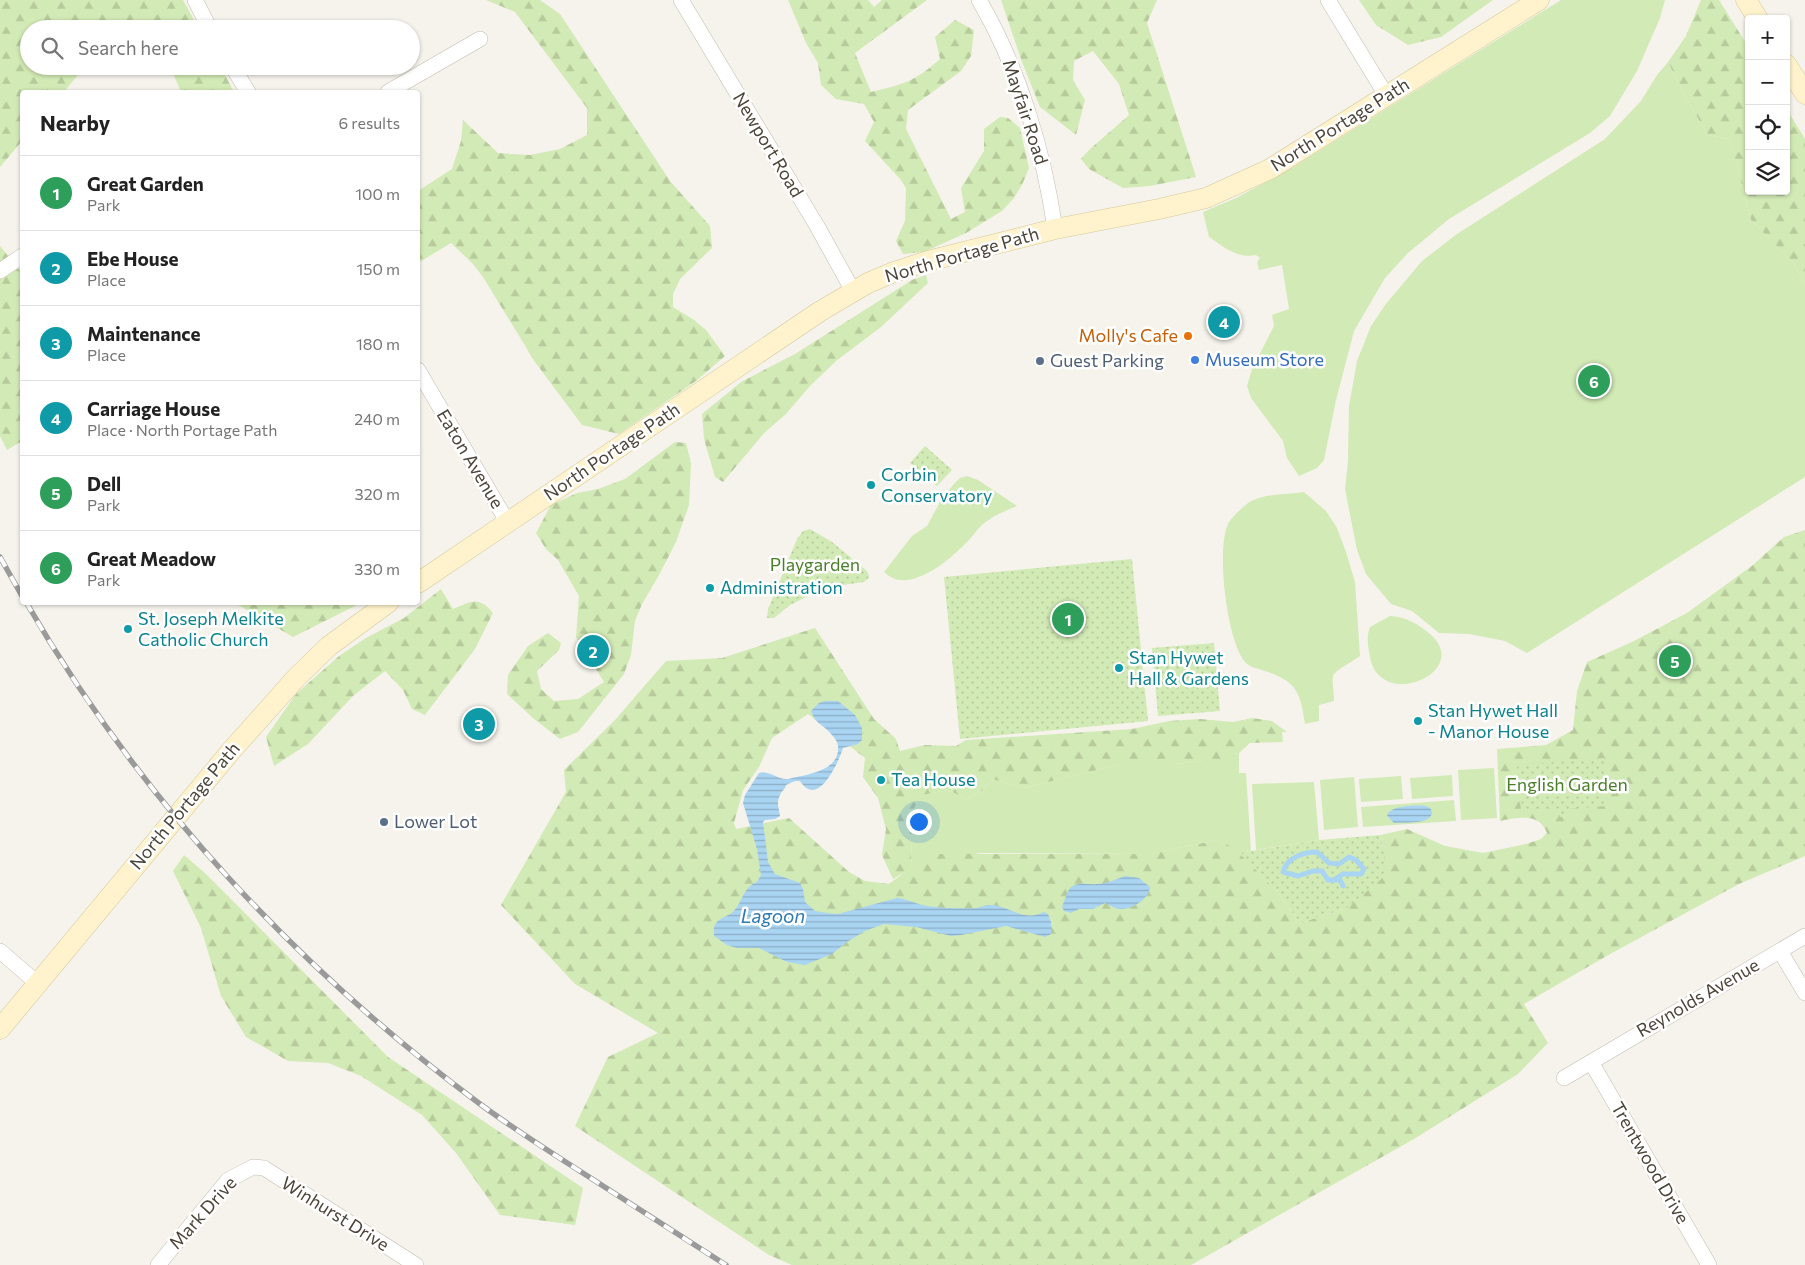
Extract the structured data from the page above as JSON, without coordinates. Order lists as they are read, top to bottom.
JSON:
{
  "streets": {
    "main road": ["North Portage Path"],
    "street": [
      "Mayfair Road",
      "Newport Road",
      "Eaton Avenue",
      "Reynolds Avenue",
      "Trentwood Drive",
      "Mark Drive",
      "Winhurst Drive"
    ]
  },
  "crossings": [
    ["Mayfair Road", "North Portage Path"],
    ["North Portage Path", "Newport Road"],
    ["North Portage Path", "Eaton Avenue"],
    ["Reynolds Avenue", "Trentwood Drive"],
    ["Mark Drive", "Winhurst Drive"]
  ],
  "water": ["Lagoon"],
  "parks": ["Playgarden", "English Garden"],
  "places": [
    "Molly's Cafe",
    "Museum Store",
    "Guest Parking",
    "Corbin Conservatory",
    "Administration",
    "St. Joseph Melkite Catholic Church",
    "Stan Hywet Hall & Gardens",
    "Stan Hywet Hall - Manor House",
    "Tea House",
    "Lower Lot"
  ],
  "page": {
    "map_buttons": ["+", "−"],
    "search": "Search here",
    "heading": ["Nearby", "6 results"],
    "list": [
      {
        "mark": "1",
        "name": "Great Garden",
        "note": "Park",
        "value": "100 m"
      },
      {
        "mark": "2",
        "name": "Ebe House",
        "note": "Place",
        "value": "150 m"
      },
      {
        "mark": "3",
        "name": "Maintenance",
        "note": "Place",
        "value": "180 m"
      },
      {
        "mark": "4",
        "name": "Carriage House",
        "note": "Place · North Portage Path",
        "value": "240 m"
      },
      {
        "mark": "5",
        "name": "Dell",
        "note": "Park",
        "value": "320 m"
      },
      {
        "mark": "6",
        "name": "Great Meadow",
        "note": "Park",
        "value": "330 m"
      }
    ],
    "pins": [
      "4",
      "6",
      "1",
      "2",
      "5",
      "3"
    ]
  }
}
